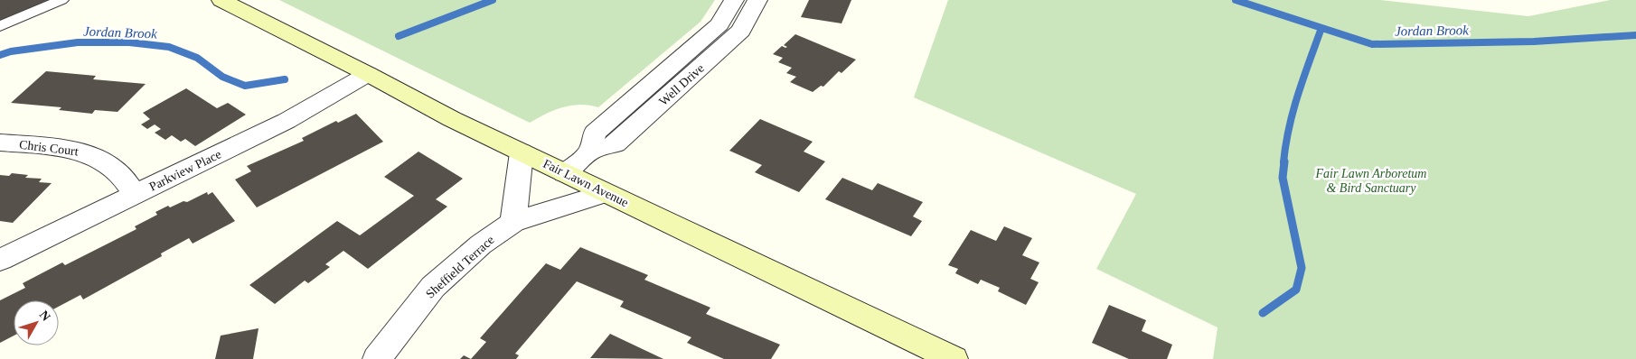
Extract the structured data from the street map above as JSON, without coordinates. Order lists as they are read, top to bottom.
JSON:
{
  "streets": {
    "main road": ["Fair Lawn Avenue"],
    "street": [
      "Well Drive",
      "Chris Court",
      "Parkview Place",
      "Sheffield Terrace"
    ]
  },
  "crossings": [
    ["Well Drive", "Fair Lawn Avenue"],
    ["Chris Court", "Parkview Place"],
    ["Parkview Place", "Fair Lawn Avenue"],
    ["Fair Lawn Avenue", "Sheffield Terrace"]
  ],
  "water": ["Jordan Brook"],
  "parks": ["Fair Lawn Arboretum & Bird Sanctuary"],
  "north": "top right"
}
